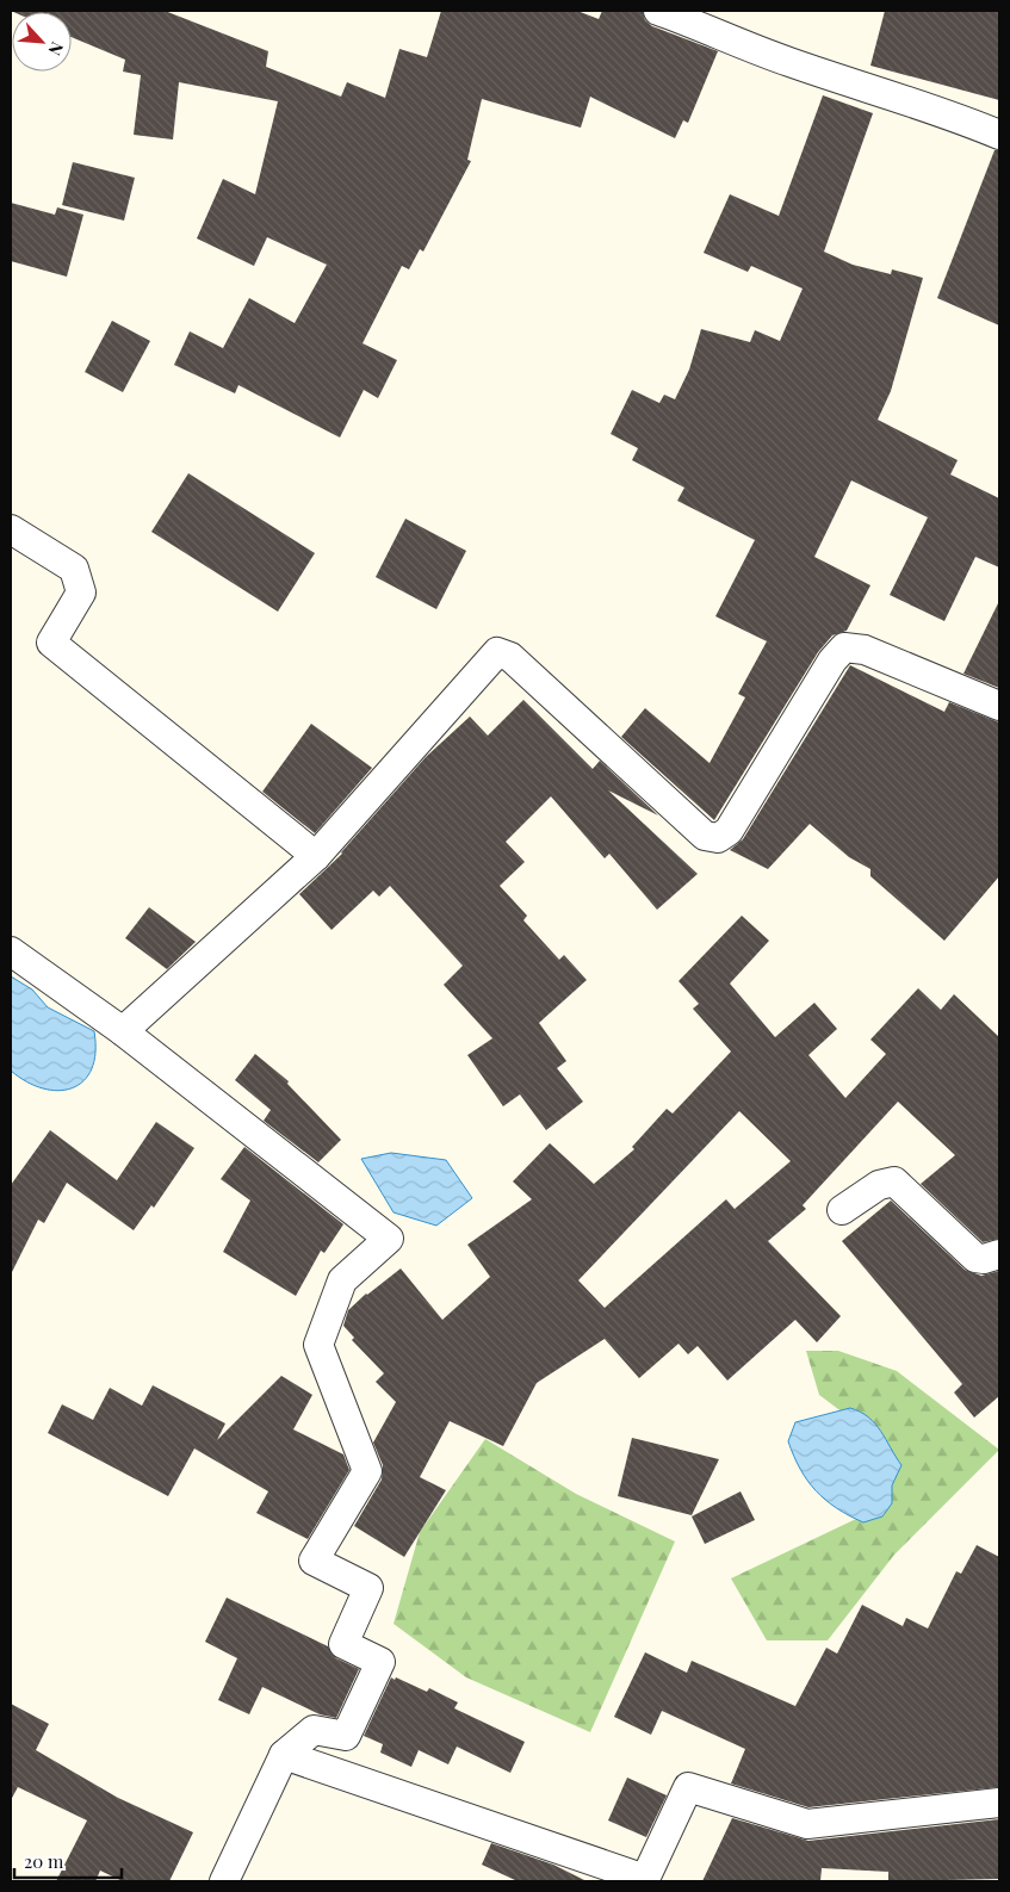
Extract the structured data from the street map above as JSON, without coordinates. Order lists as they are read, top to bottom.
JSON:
{
  "scale_bar": "20 m",
  "north": "bottom right"
}
